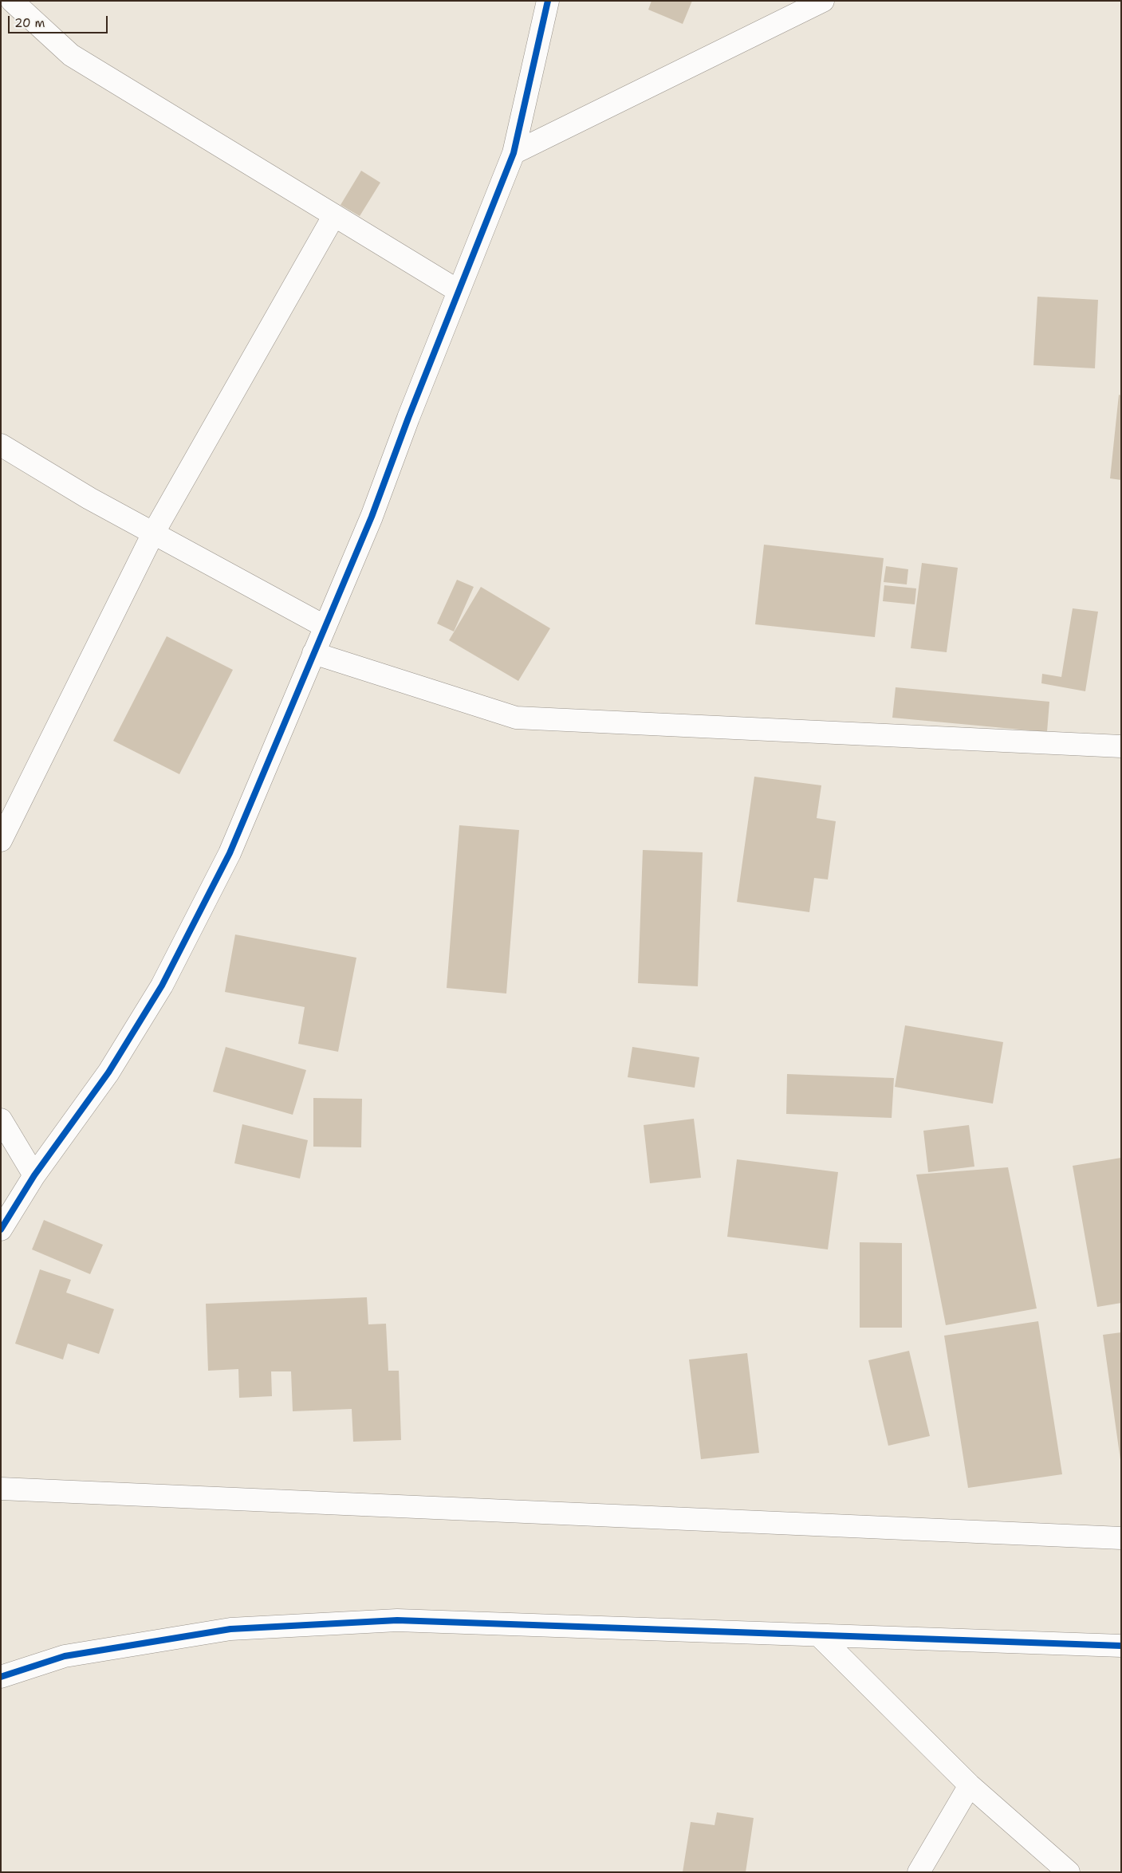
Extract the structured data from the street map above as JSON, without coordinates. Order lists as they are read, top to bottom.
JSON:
{
  "scale_bar": "20 m"
}
